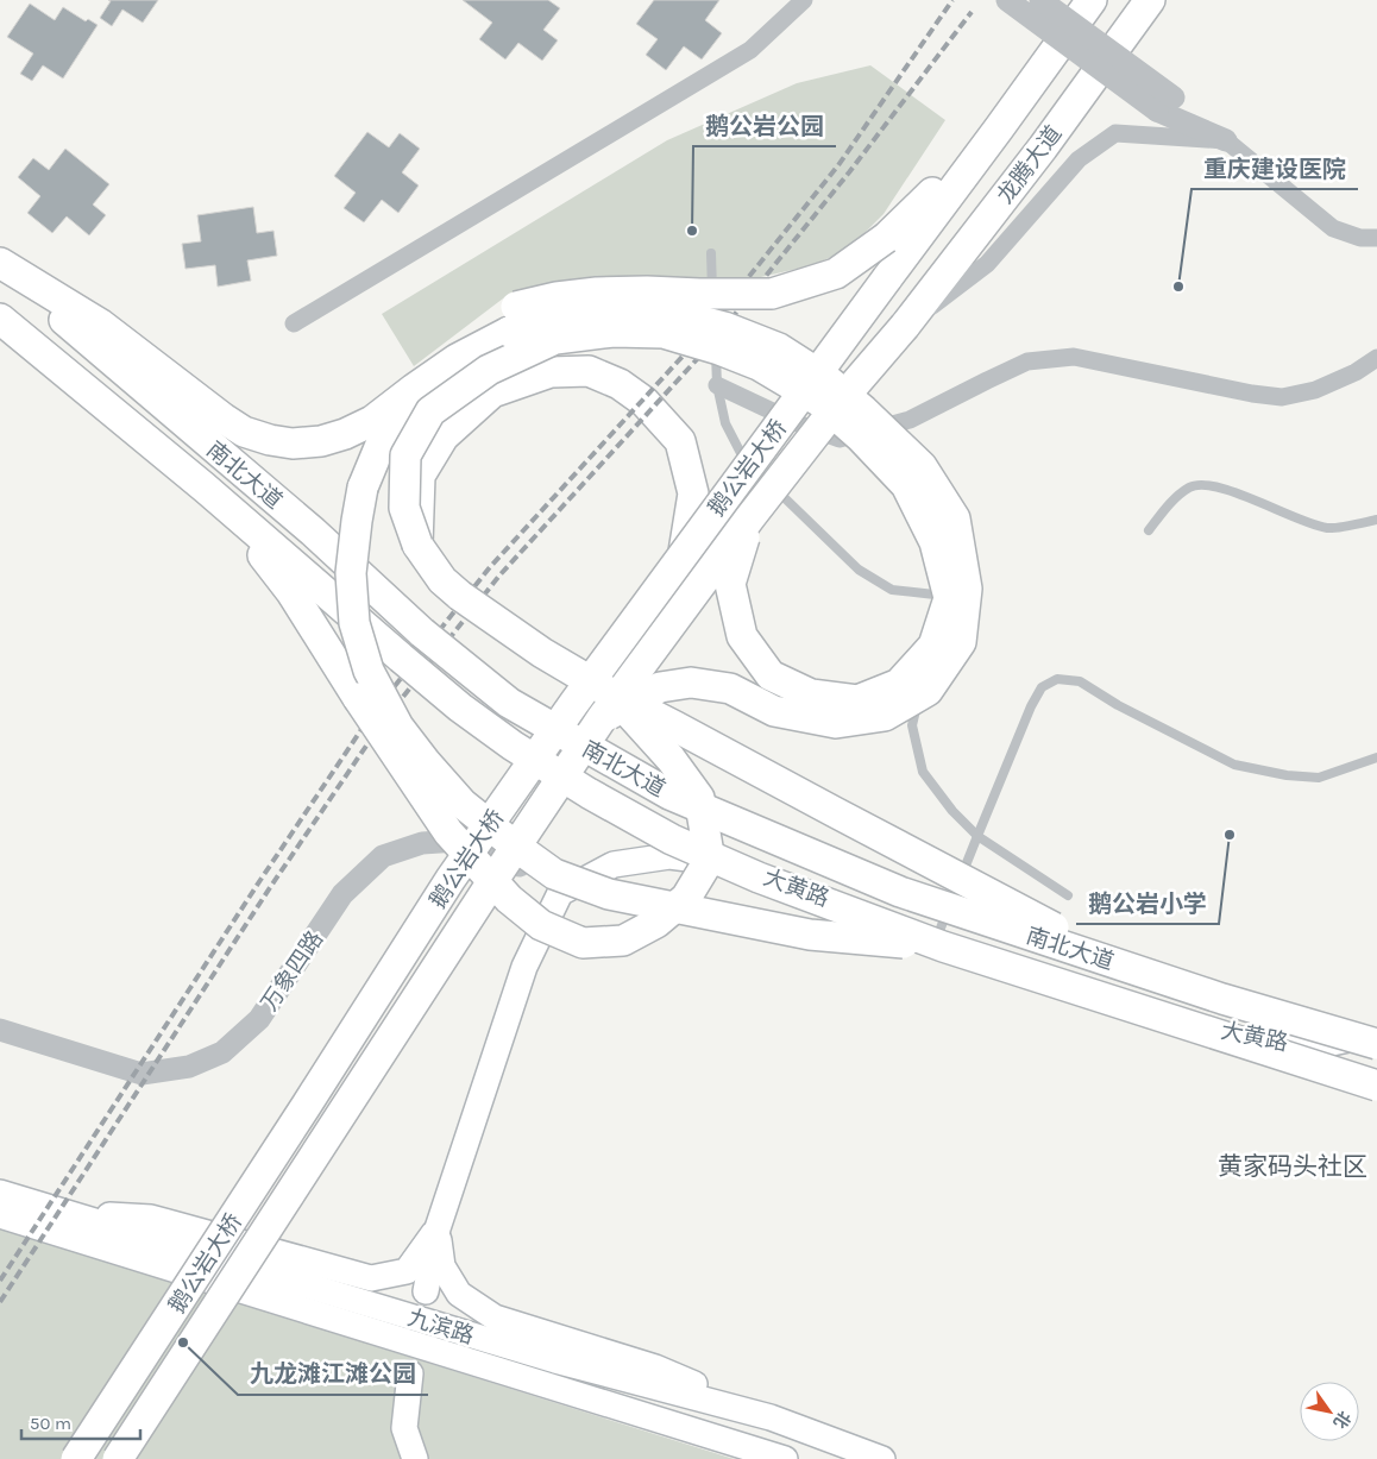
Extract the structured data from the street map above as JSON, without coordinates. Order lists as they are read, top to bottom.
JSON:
{
  "streets": {
    "highway": ["龙腾大道", "鹅公岩大桥", "南北大道"],
    "main road": ["大黄路", "九滨路"],
    "street": ["万象四路"]
  },
  "crossings": [
    ["龙腾大道", "鹅公岩大桥"],
    ["南北大道", "大黄路"],
    ["大黄路", "万象四路"]
  ],
  "districts": ["黄家码头社区"],
  "places": [
    "鹅公岩公园",
    "重庆建设医院",
    "鹅公岩小学",
    "九龙滩江滩公园"
  ],
  "scale_bar": "50 m",
  "north": "bottom right"
}
